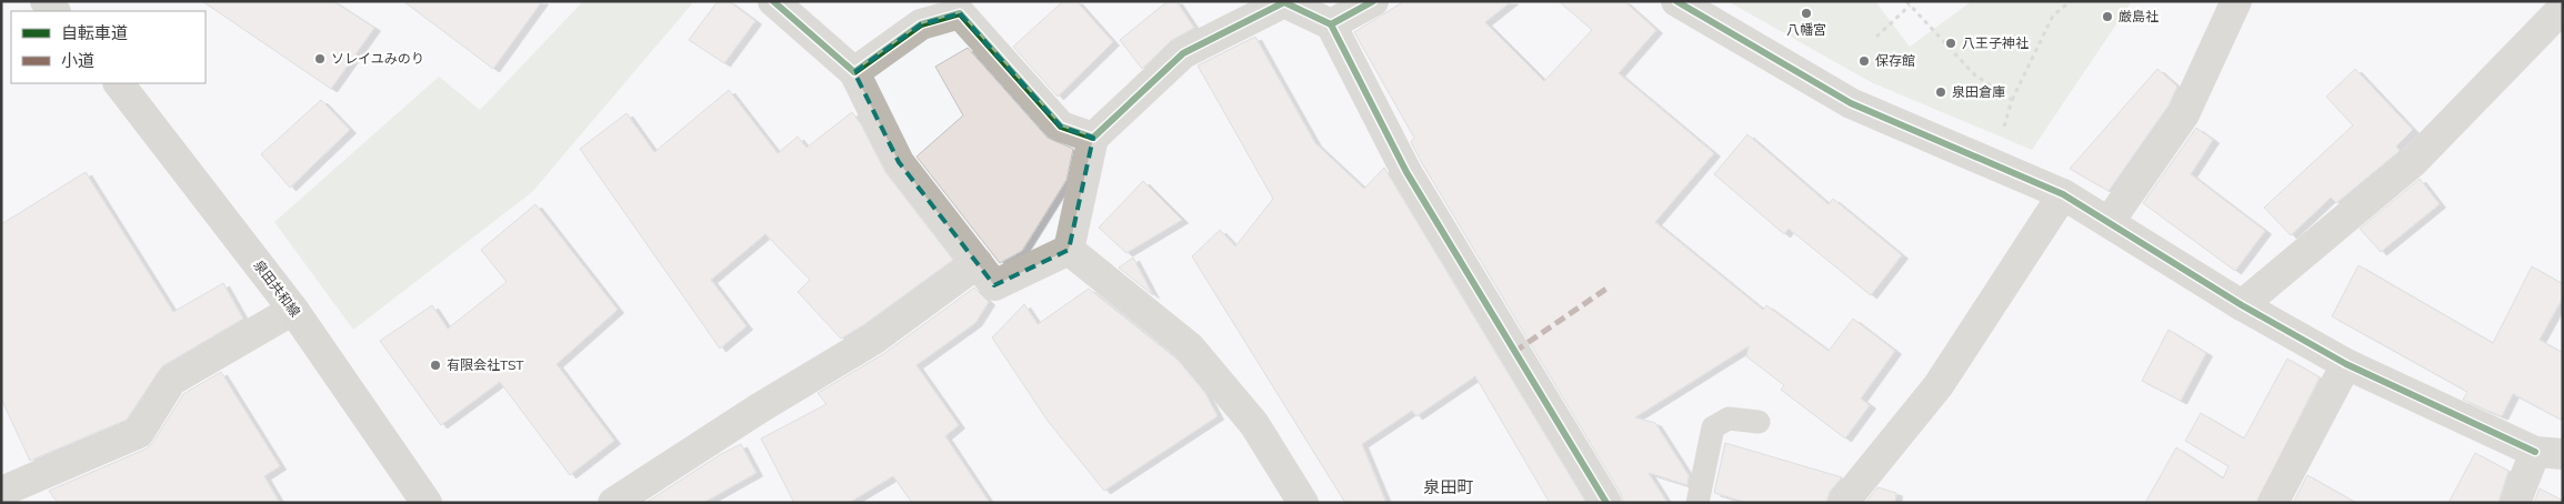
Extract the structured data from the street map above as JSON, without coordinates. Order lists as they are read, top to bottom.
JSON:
{
  "streets": {
    "main road": ["泉田共和線"]
  },
  "districts": ["泉田町"],
  "places": [
    "八幡宮",
    "厳島社",
    "八王子神社",
    "ソレイユみのり",
    "保存館",
    "泉田倉庫",
    "有限会社TST"
  ],
  "legend": ["自転車道", "小道"]
}
